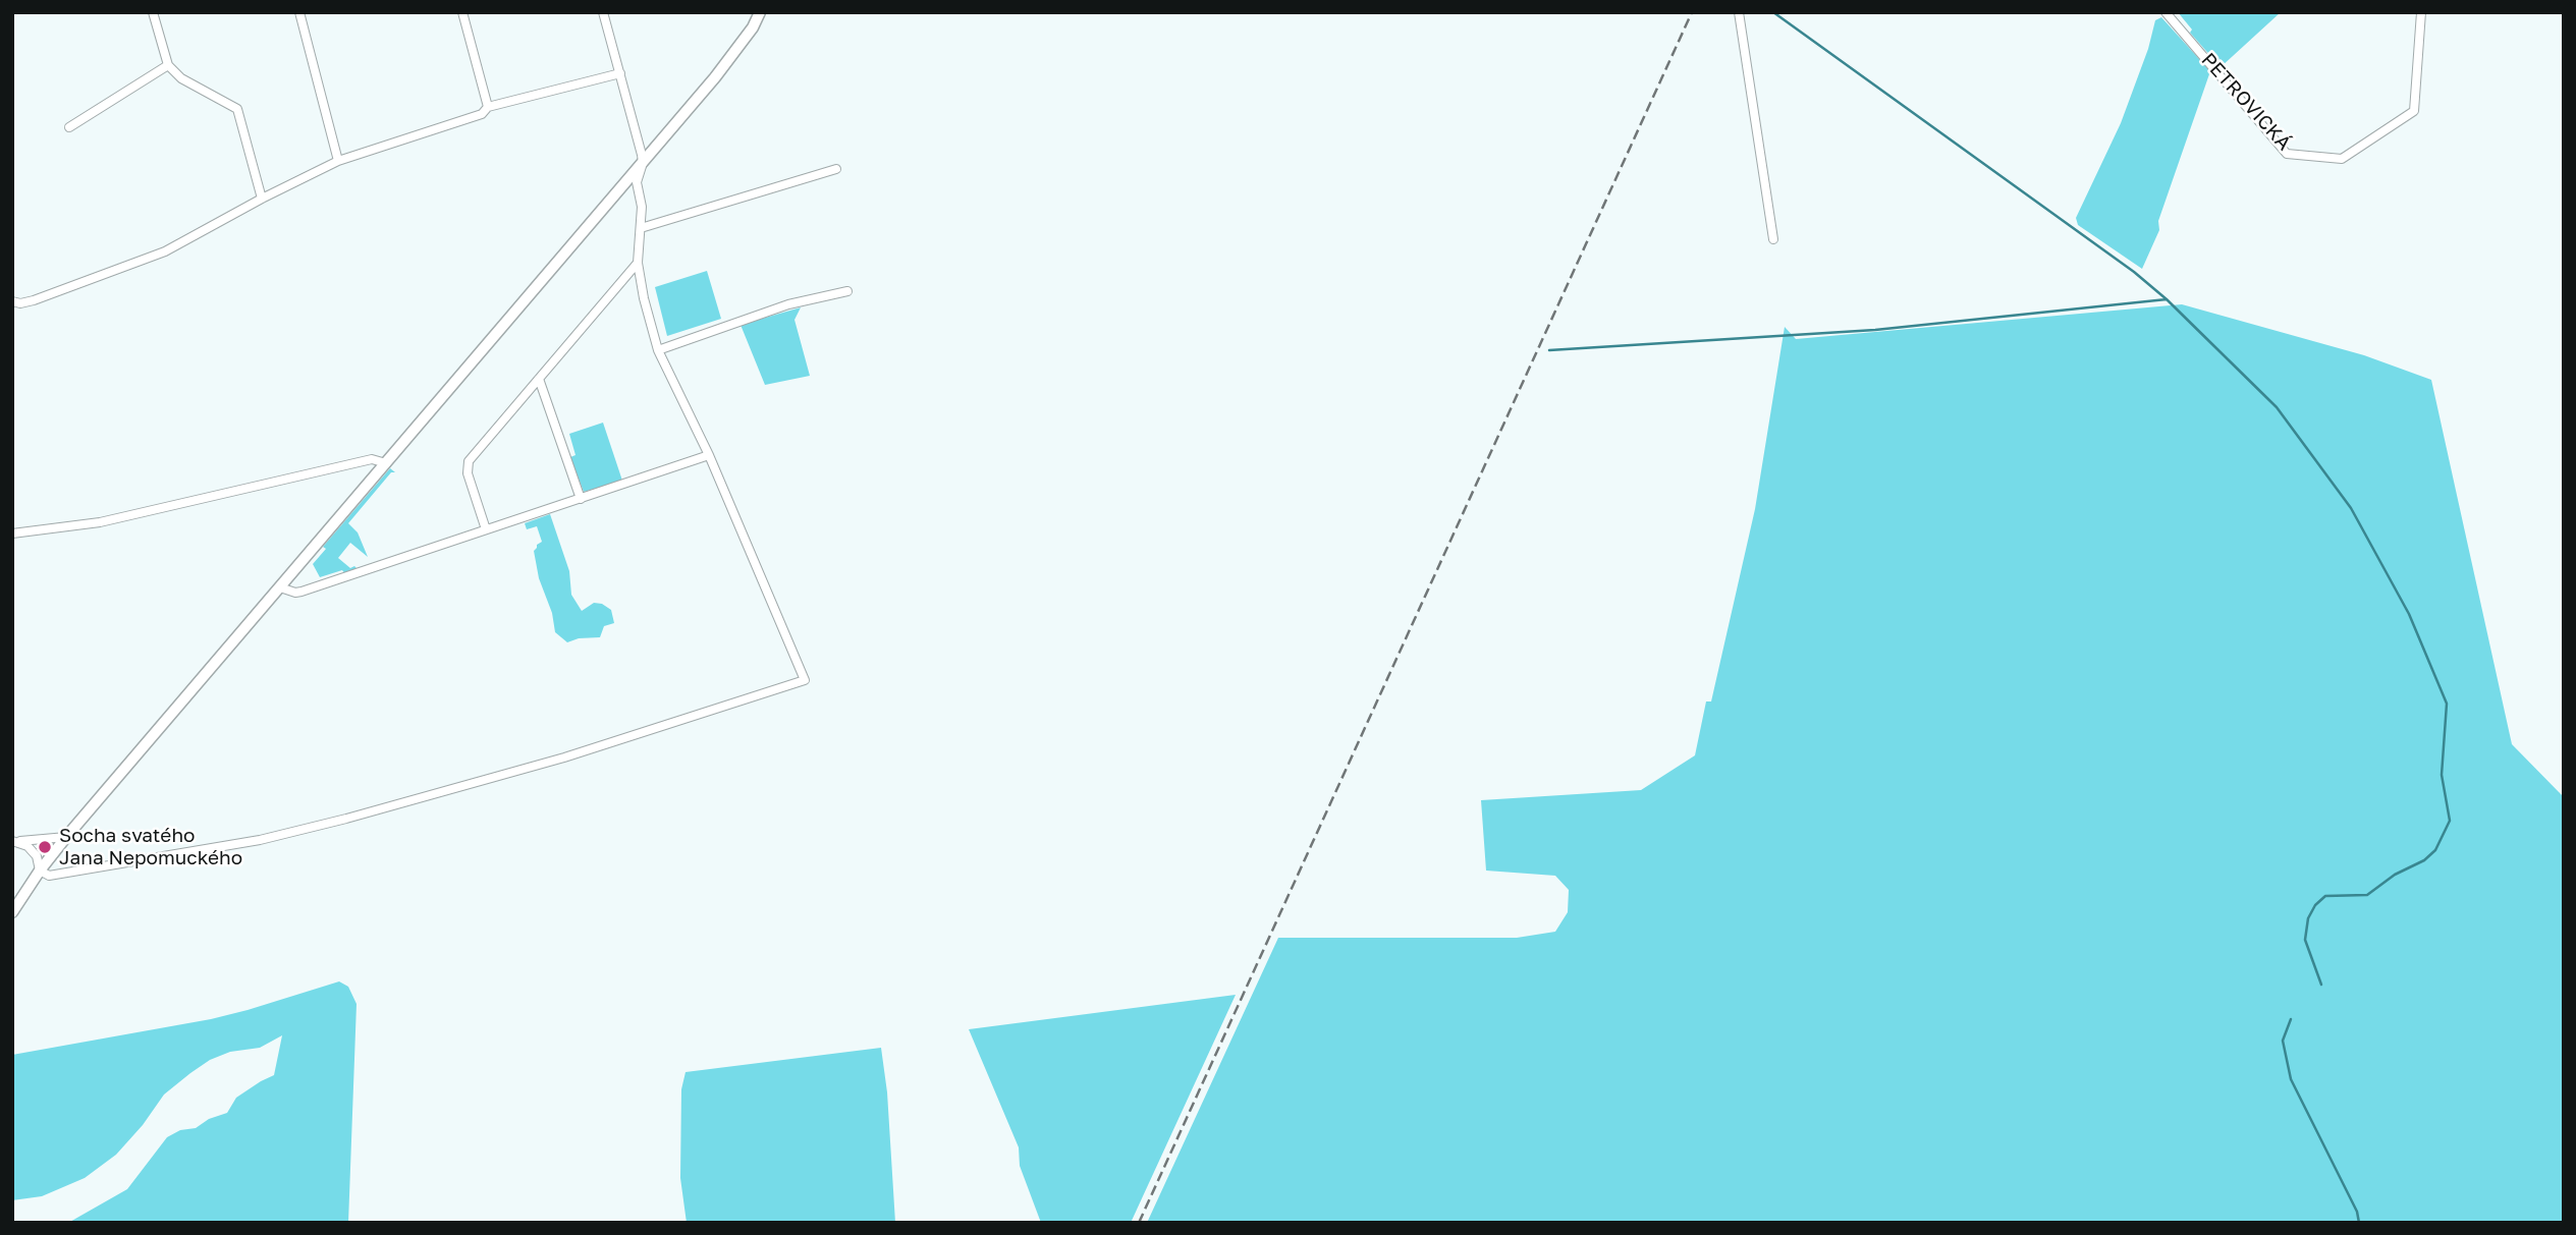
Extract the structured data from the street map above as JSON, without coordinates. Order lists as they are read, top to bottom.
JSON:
{
  "streets": {
    "street": ["PETROVICKÁ"]
  },
  "places": ["Socha svatého Jana Nepomuckého"]
}
